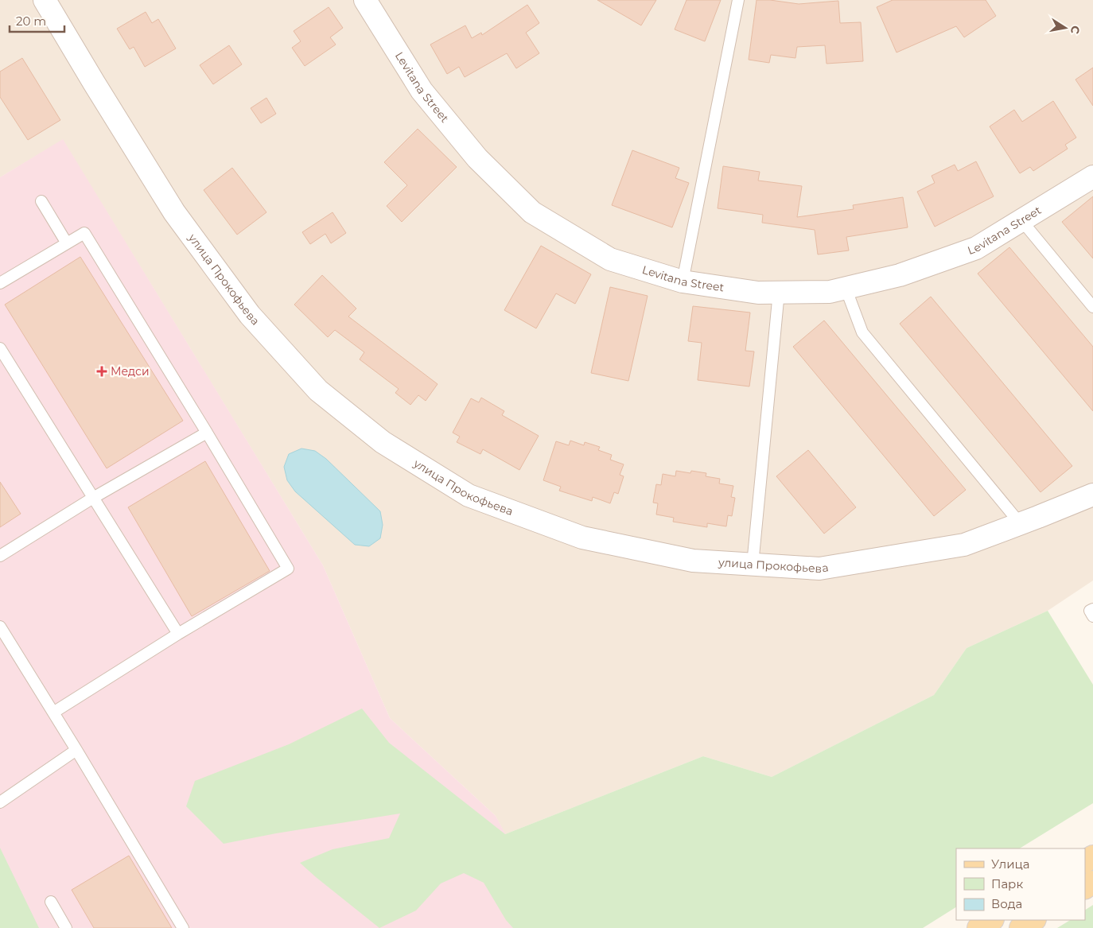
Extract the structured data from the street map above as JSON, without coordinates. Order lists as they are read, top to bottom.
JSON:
{
  "streets": {
    "street": ["Levitana Street", "улица Прокофьева"]
  },
  "places": {
    "health": ["Медси"]
  },
  "legend": ["Улица", "Парк", "Вода"],
  "scale_bar": "20 m",
  "north": "right"
}
